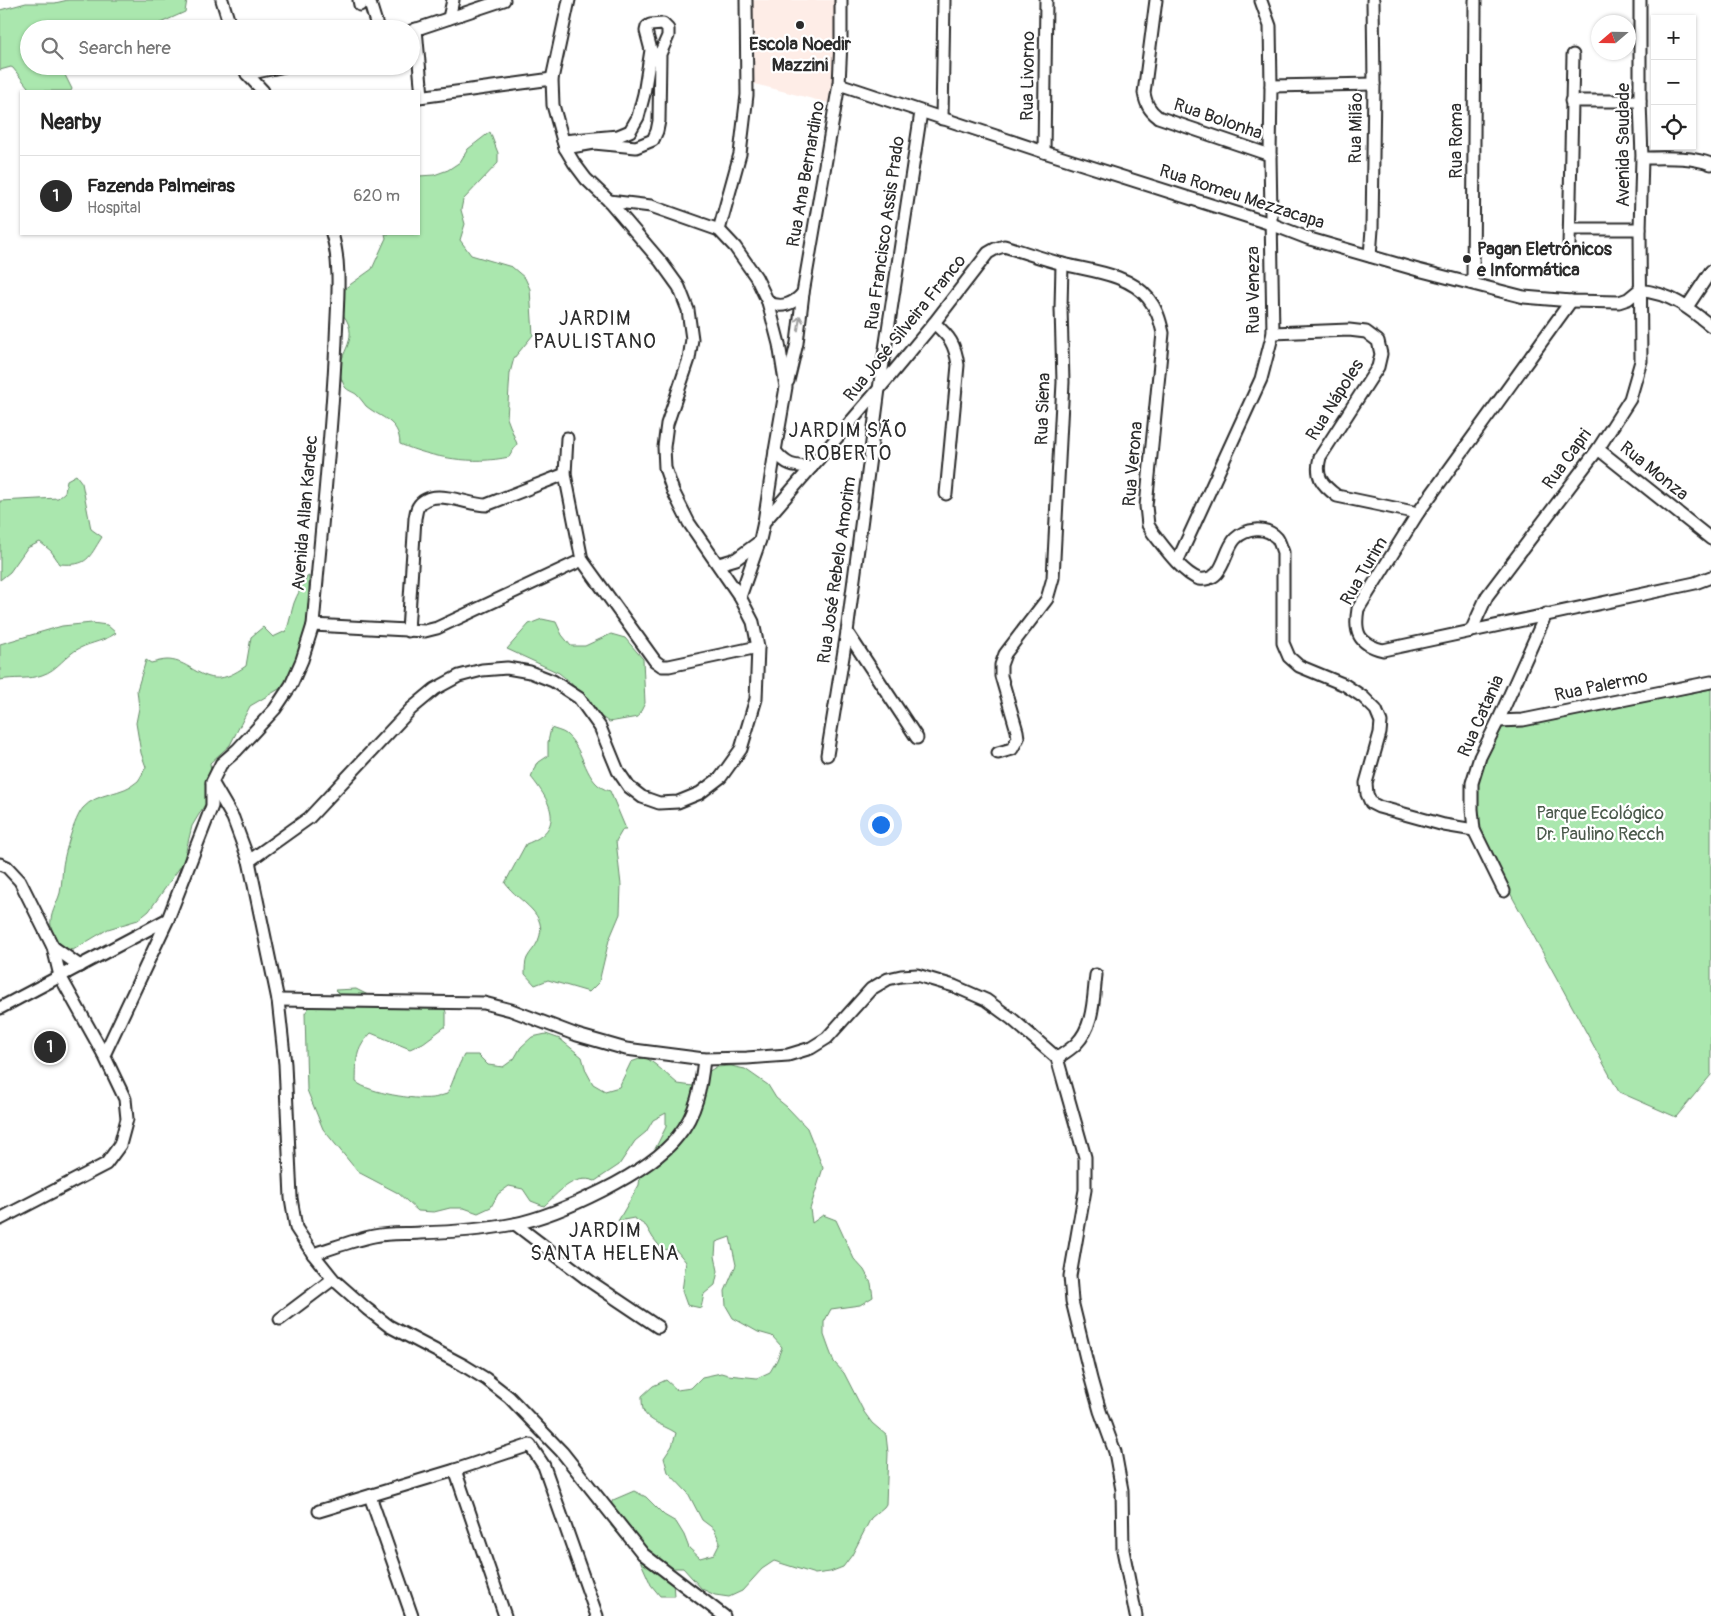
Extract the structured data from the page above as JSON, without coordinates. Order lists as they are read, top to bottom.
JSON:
{
  "streets": {
    "street": [
      "Rua Livorno",
      "Rua Bolonha",
      "Rua Milão",
      "Rua Roma",
      "Avenida Saudade",
      "Rua Ana Bernardino",
      "Rua Romeu Mezzacapa",
      "Rua Francisco Assis Prado",
      "Rua Veneza",
      "Rua José Silveira Franco",
      "Rua Nápoles",
      "Rua Siena",
      "Rua Capri",
      "Rua Verona",
      "Rua Monza",
      "Avenida Allan Kardec",
      "Rua José Rebelo Amorim",
      "Rua Turim",
      "Rua Palermo",
      "Rua Catania"
    ]
  },
  "crossings": [
    ["Rua Livorno", "Rua Romeu Mezzacapa"],
    ["Rua Bolonha", "Rua Veneza"],
    ["Rua Milão", "Rua Romeu Mezzacapa"],
    ["Rua Roma", "Rua Romeu Mezzacapa"],
    ["Avenida Saudade", "Rua Romeu Mezzacapa"],
    ["Avenida Saudade", "Rua Capri"],
    ["Rua Ana Bernardino", "Rua Romeu Mezzacapa"],
    ["Rua Ana Bernardino", "Rua José Silveira Franco"],
    ["Rua Romeu Mezzacapa", "Rua Francisco Assis Prado"],
    ["Rua Romeu Mezzacapa", "Rua Veneza"],
    ["Rua Romeu Mezzacapa", "Rua Capri"],
    ["Rua Romeu Mezzacapa", "Rua Turim"],
    ["Rua Francisco Assis Prado", "Rua José Silveira Franco"],
    ["Rua Francisco Assis Prado", "Rua José Rebelo Amorim"],
    ["Rua Veneza", "Rua Nápoles"],
    ["Rua Veneza", "Rua Verona"],
    ["Rua José Silveira Franco", "Rua Verona"],
    ["Rua José Silveira Franco", "Rua José Rebelo Amorim"],
    ["Rua Nápoles", "Rua Turim"],
    ["Rua Siena", "Rua Verona"],
    ["Rua Capri", "Rua Monza"],
    ["Rua Capri", "Rua Turim"],
    ["Rua Verona", "Rua Catania"],
    ["Rua Turim", "Rua Catania"],
    ["Rua Palermo", "Rua Catania"]
  ],
  "districts": ["JARDIM PAULISTANO", "JARDIM SÃO ROBERTO", "JARDIM SANTA HELENA"],
  "parks": ["Parque Ecológico Dr. Paulino Recch"],
  "places": ["Escola Noedir Mazzini", "Pagan Eletrônicos e Informática"],
  "north": "left",
  "page": {
    "map_buttons": ["+", "−"],
    "search": "Search here",
    "heading": "Nearby",
    "list": [
      {
        "mark": "1",
        "name": "Fazenda Palmeiras",
        "note": "Hospital",
        "value": "620 m"
      }
    ],
    "pins": "1"
  }
}
